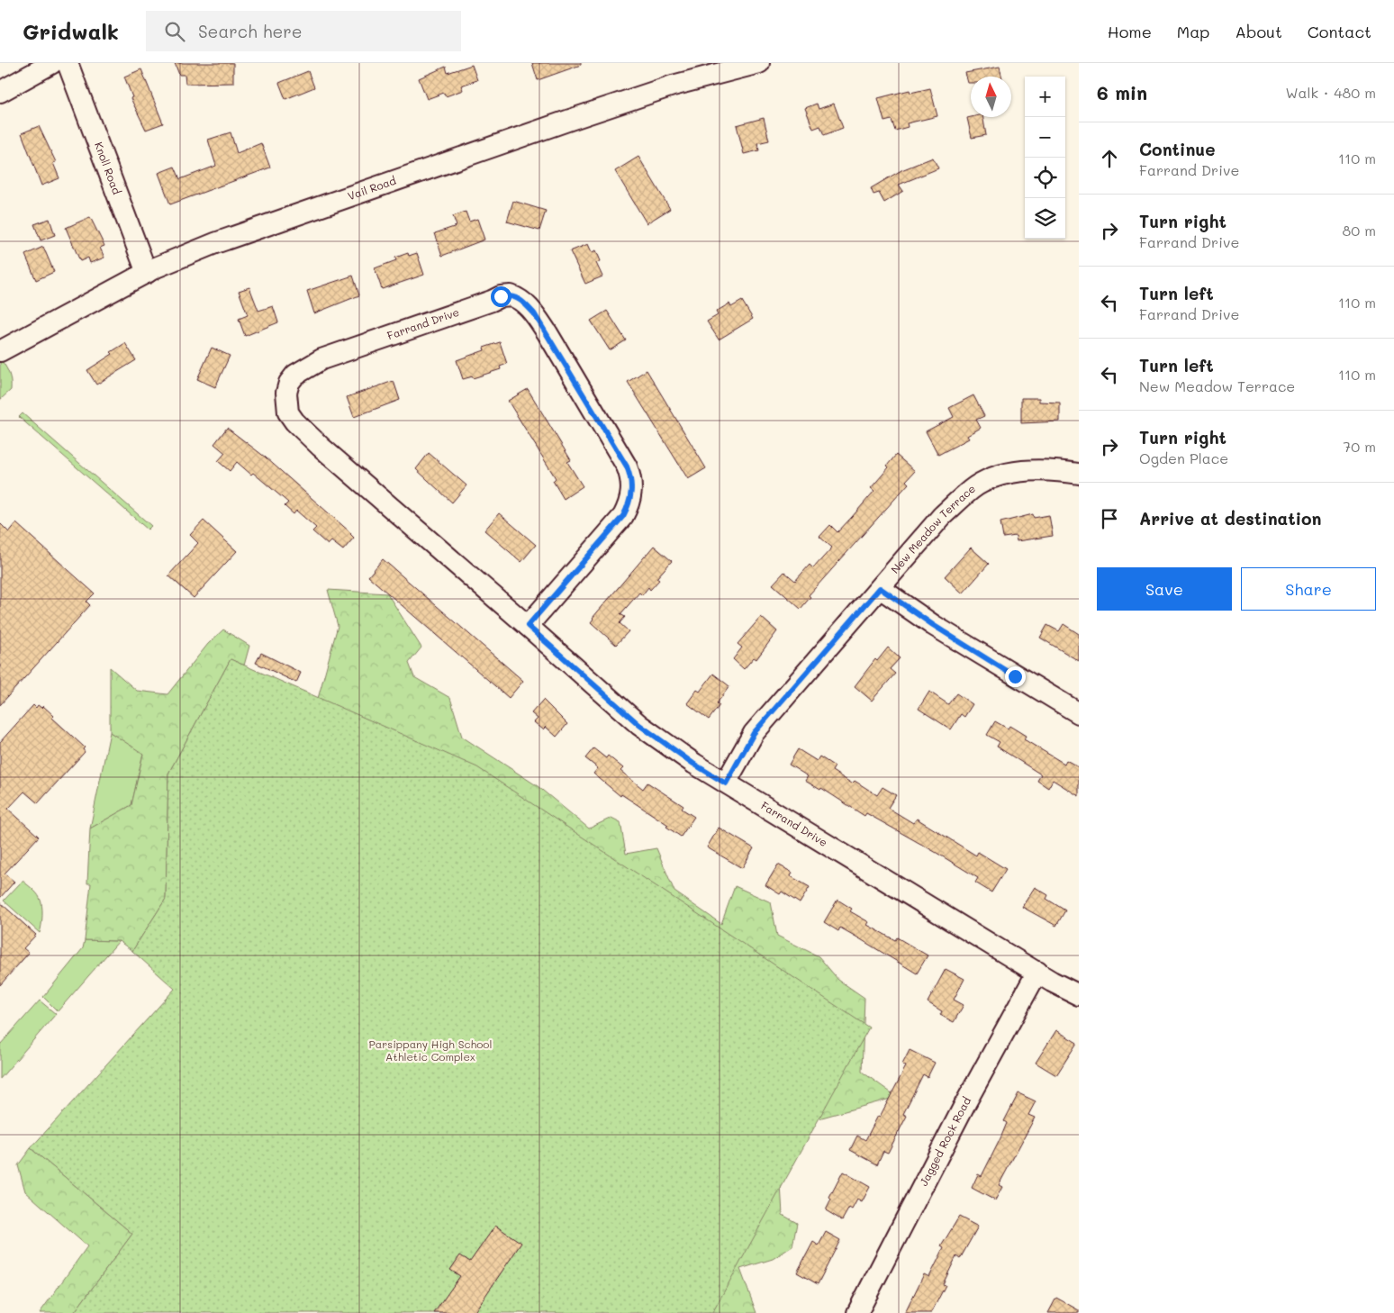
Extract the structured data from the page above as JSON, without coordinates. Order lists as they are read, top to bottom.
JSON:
{
  "streets": {
    "street": [
      "Knoll Road",
      "Vail Road",
      "Farrand Drive",
      "New Meadow Terrace",
      "Jagged Rock Road"
    ]
  },
  "crossings": [
    ["Knoll Road", "Vail Road"],
    ["Farrand Drive", "New Meadow Terrace"],
    ["Farrand Drive", "Jagged Rock Road"]
  ],
  "parks": ["Parsippany High School Athletic Complex"],
  "north": "top",
  "page": {
    "header": "Gridwalk",
    "search": "Search here",
    "nav": [
      "Home",
      "Map",
      "About",
      "Contact"
    ],
    "heading": ["6 min", "Walk · 480 m"],
    "map_buttons": ["+", "−"],
    "list": [
      ["Continue", "Farrand Drive", "110 m"],
      ["Turn right", "Farrand Drive", "80 m"],
      ["Turn left", "Farrand Drive", "110 m"],
      ["Turn left", "New Meadow Terrace", "110 m"],
      ["Turn right", "Ogden Place", "70 m"],
      "Arrive at destination"
    ],
    "buttons": ["Save", "Share"]
  }
}
